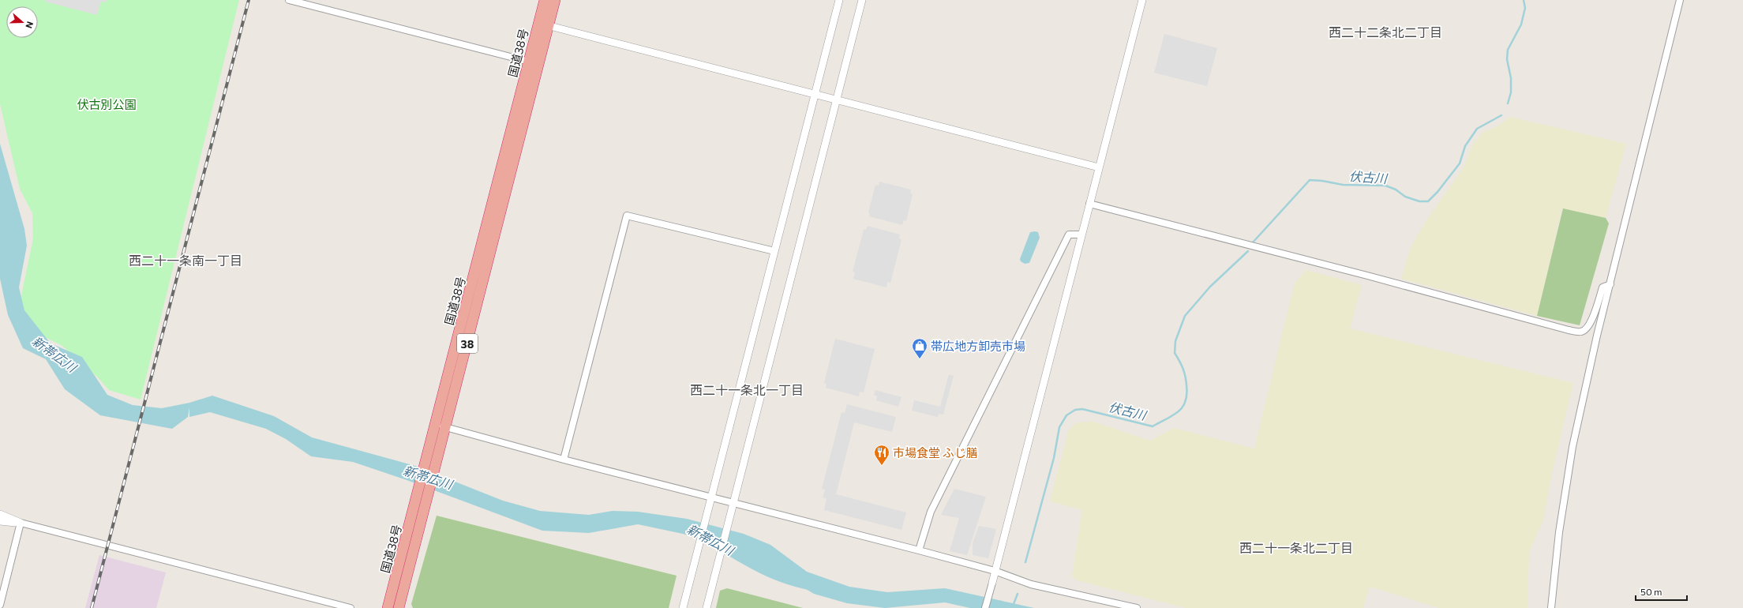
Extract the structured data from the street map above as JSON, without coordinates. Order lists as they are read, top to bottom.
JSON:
{
  "streets": {
    "highway": ["国道38号", "38"]
  },
  "districts": [
    "西二十二条北二丁目",
    "西二十一条南一丁目",
    "西二十一条北一丁目",
    "西二十一条北二丁目"
  ],
  "water": ["伏古川", "新帯広川"],
  "parks": ["伏古別公園"],
  "places": {
    "shop": ["帯広地方卸売市場"],
    "restaurant": ["市場食堂 ふじ膳"]
  },
  "scale_bar": "50 m",
  "north": "right"
}
